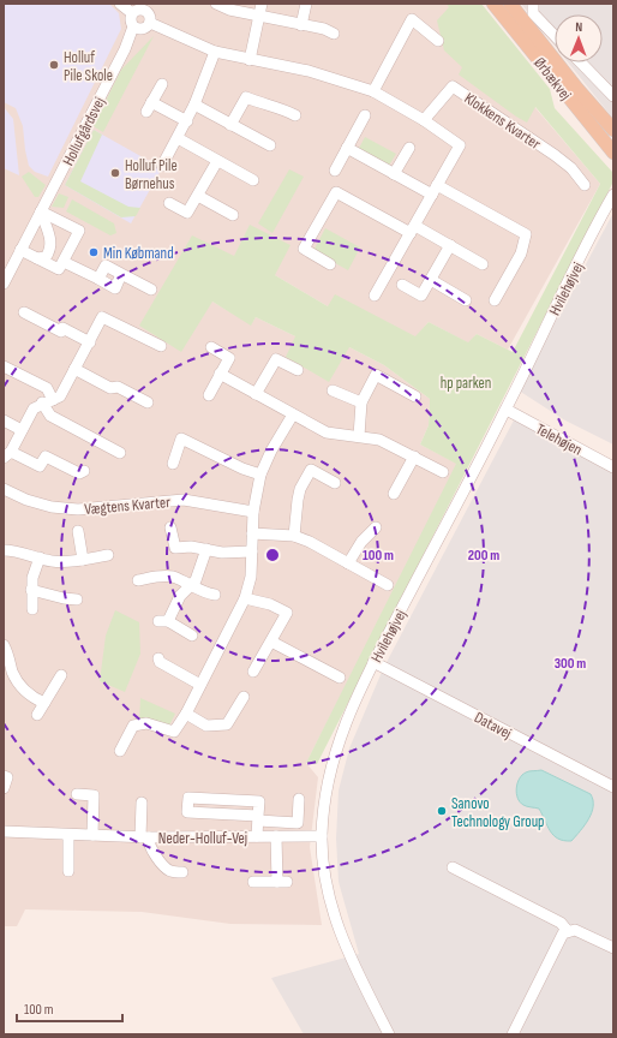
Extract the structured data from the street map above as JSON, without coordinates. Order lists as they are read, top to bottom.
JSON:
{
  "streets": {
    "main road": ["Ørbækvej"],
    "street": [
      "Klokkens Kvarter",
      "Hollufgårdsvej",
      "Hvilehøjvej",
      "Telehøjen",
      "Vægtens Kvarter",
      "Datavej",
      "Neder-Holluf-Vej"
    ]
  },
  "crossings": [
    ["Hvilehøjvej", "Telehøjen"],
    ["Hvilehøjvej", "Datavej"],
    ["Hvilehøjvej", "Neder-Holluf-Vej"]
  ],
  "parks": ["hp parken"],
  "places": [
    "Holluf Pile Skole",
    "Holluf Pile Børnehus",
    "Min Købmand",
    "Sanovo Technology Group"
  ],
  "scale_bar": "100 m",
  "north": "top",
  "rings": ["100 m", "200 m", "300 m"]
}
